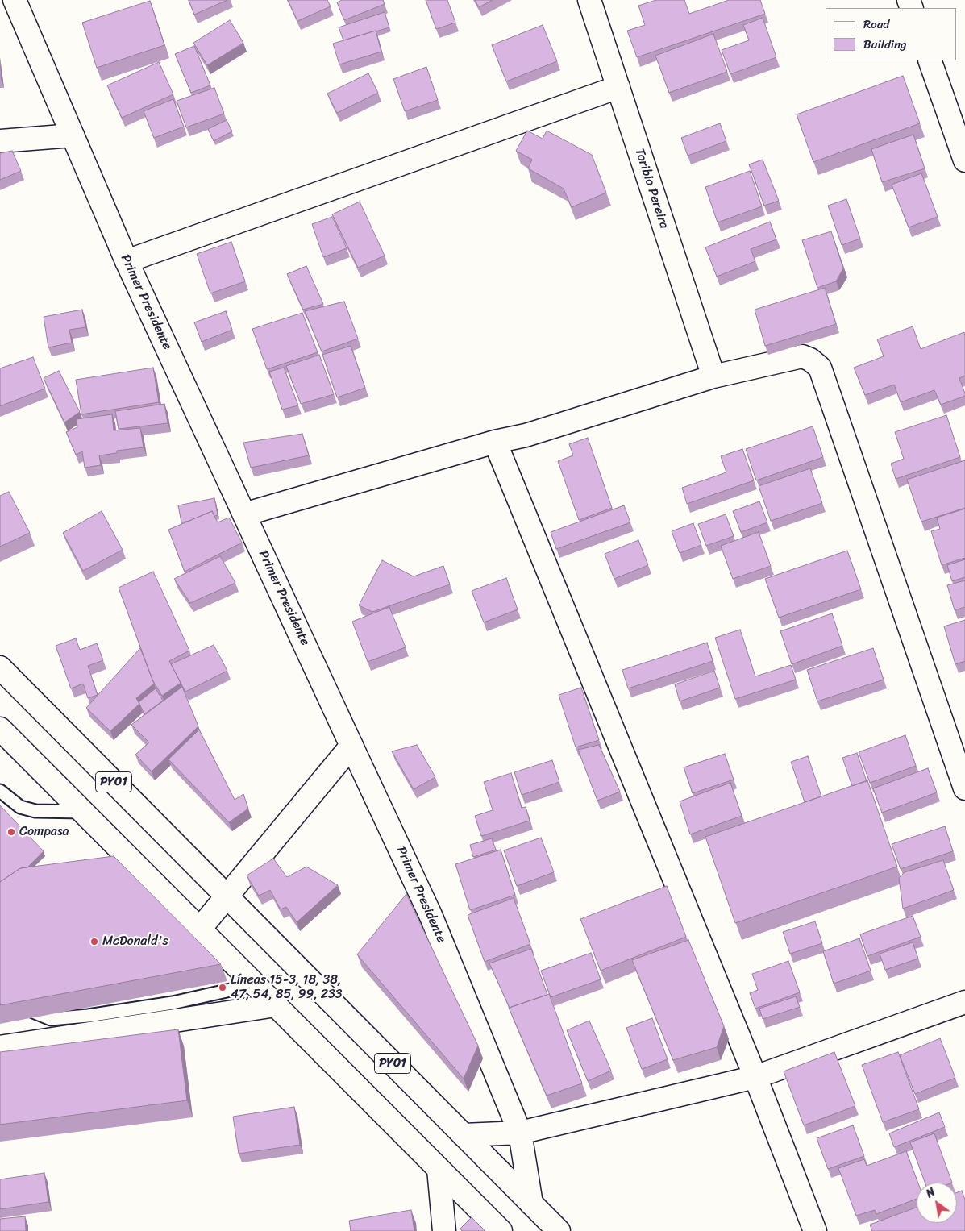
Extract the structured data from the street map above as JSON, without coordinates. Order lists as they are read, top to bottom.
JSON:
{
  "streets": {
    "main road": ["Toribio Pereira", "Primer Presidente", "PY01"]
  },
  "crossings": [
    ["Primer Presidente", "PY01"]
  ],
  "places": ["Compasa", "McDonald's", "Líneas 15-3, 18, 38, 47, 54, 85, 99, 233"],
  "legend": ["Road", "Building"],
  "north": "top left"
}
